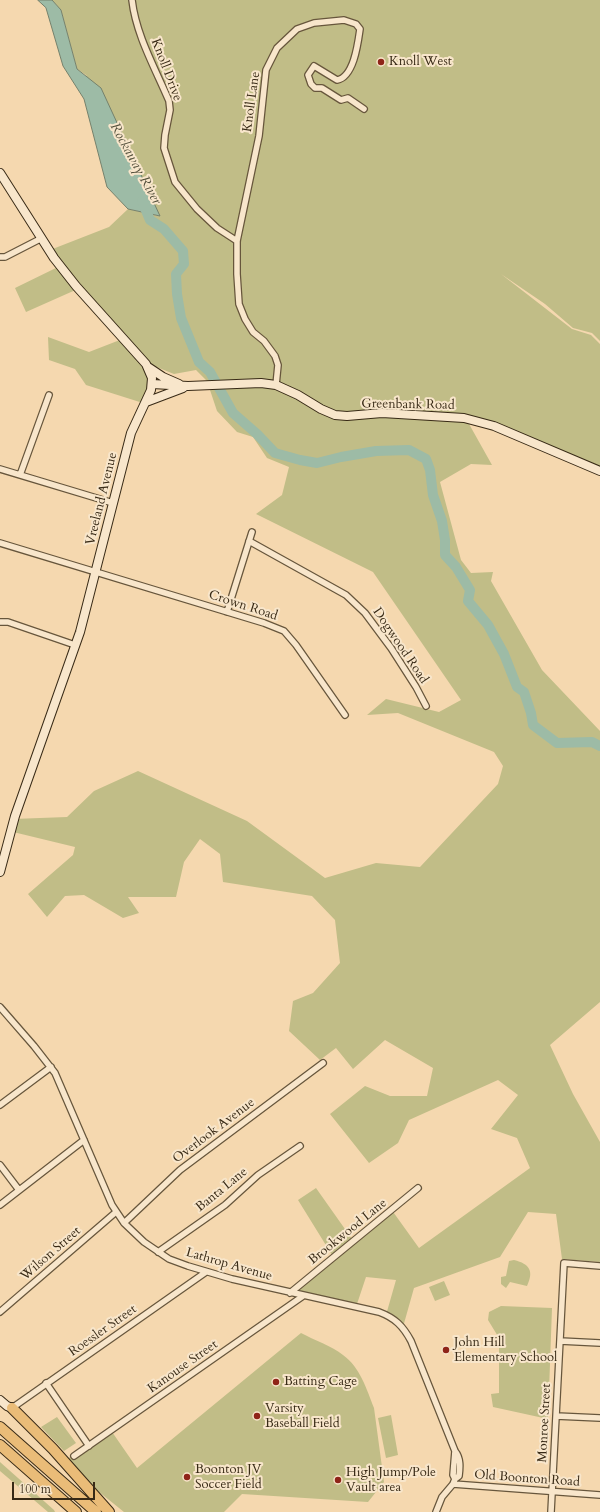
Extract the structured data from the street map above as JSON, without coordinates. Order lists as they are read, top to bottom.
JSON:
{
  "streets": {
    "street": [
      "Knoll Drive",
      "Knoll Lane",
      "Greenbank Road",
      "Vreeland Avenue",
      "Crown Road",
      "Dogwood Road",
      "Overlook Avenue",
      "Banta Lane",
      "Brookwood Lane",
      "Wilson Street",
      "Lathrop Avenue",
      "Roessler Street",
      "Kanouse Street",
      "Monroe Street",
      "Old Boonton Road"
    ]
  },
  "crossings": [
    ["Knoll Drive", "Knoll Lane"],
    ["Knoll Lane", "Greenbank Road"],
    ["Greenbank Road", "Vreeland Avenue"],
    ["Vreeland Avenue", "Crown Road"],
    ["Overlook Avenue", "Lathrop Avenue"],
    ["Banta Lane", "Lathrop Avenue"],
    ["Brookwood Lane", "Lathrop Avenue"],
    ["Wilson Street", "Lathrop Avenue"],
    ["Lathrop Avenue", "Roessler Street"],
    ["Lathrop Avenue", "Kanouse Street"],
    ["Lathrop Avenue", "Old Boonton Road"],
    ["Monroe Street", "Old Boonton Road"]
  ],
  "water": ["Rockaway River"],
  "places": [
    "Knoll West",
    "John Hill Elementary School",
    "Batting Cage",
    "Varsity Baseball Field",
    "Boonton JV Soccer Field",
    "High Jump/Pole Vault area"
  ],
  "scale_bar": "100 m"
}
